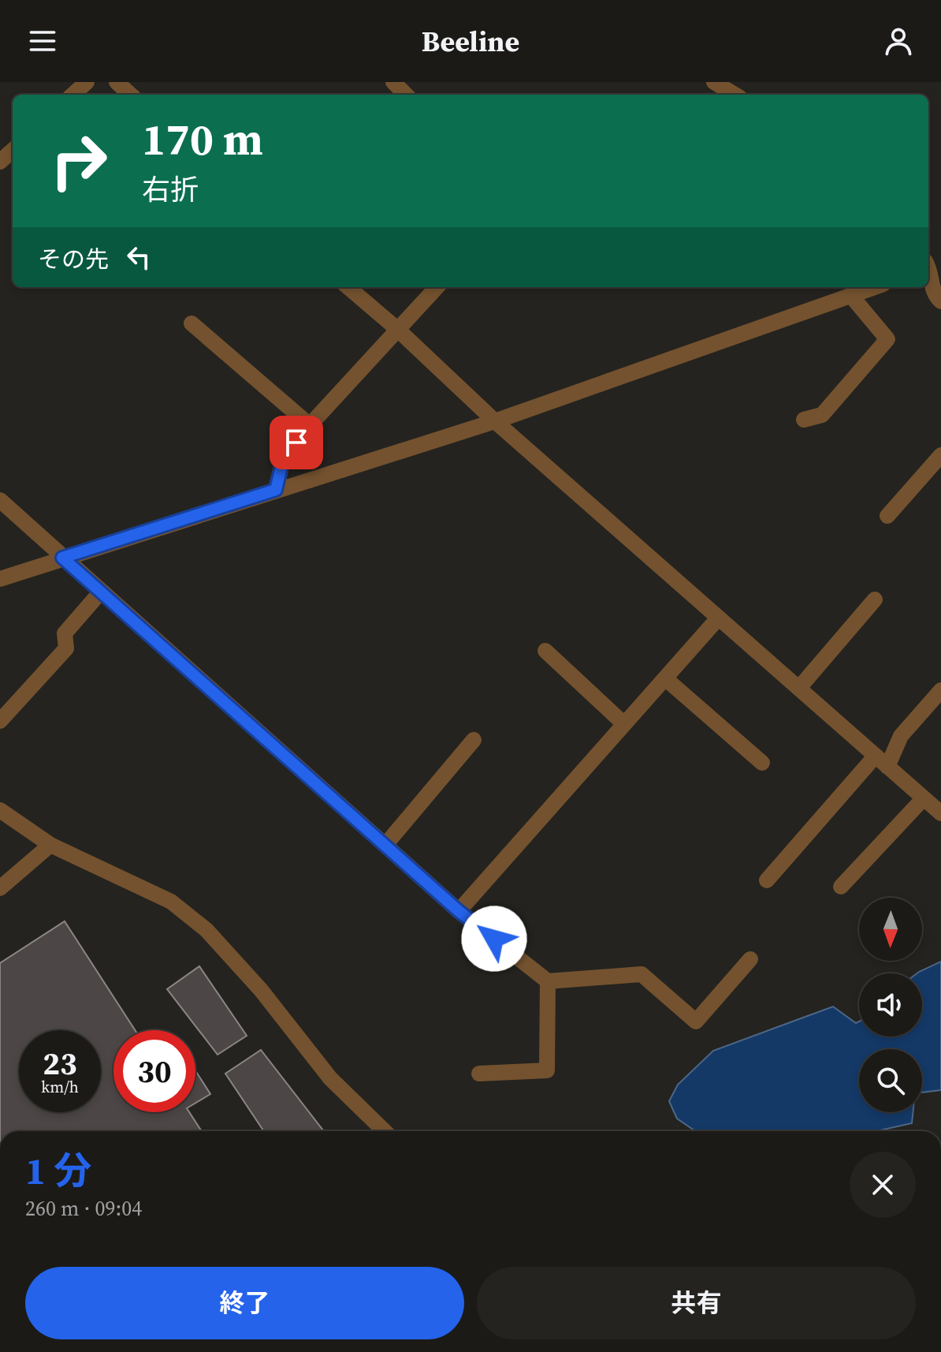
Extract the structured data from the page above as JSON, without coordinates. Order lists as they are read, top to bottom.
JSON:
{
  "north": "bottom",
  "page": {
    "header": "Beeline",
    "turn": ["170 m", "右折"],
    "then": "その先",
    "speed": "23 km/h",
    "limit": "30",
    "heading": ["1 分", "260 m · 09:04"],
    "buttons": ["終了", "共有"]
  }
}
